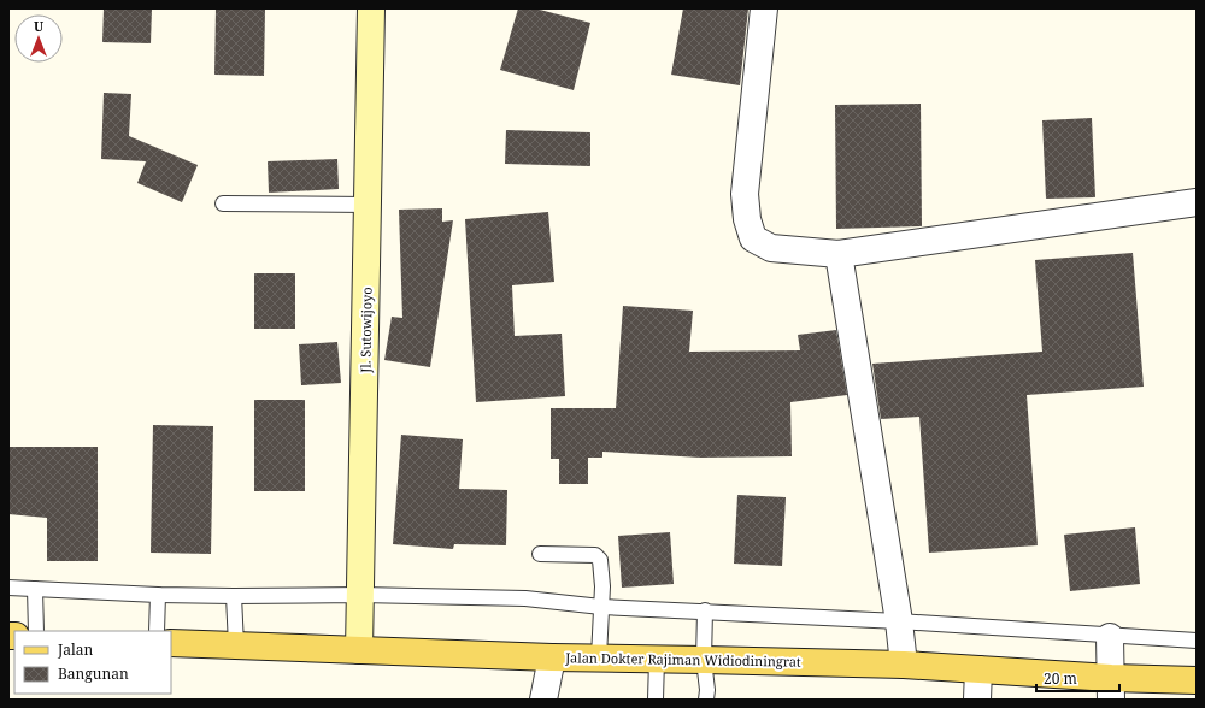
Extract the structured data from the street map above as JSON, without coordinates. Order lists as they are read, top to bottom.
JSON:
{
  "streets": {
    "main road": ["Jl. Sutowijoyo", "Jalan Dokter Rajiman Widiodiningrat"]
  },
  "crossings": [
    ["Jl. Sutowijoyo", "Jalan Dokter Rajiman Widiodiningrat"]
  ],
  "legend": ["Jalan", "Bangunan"],
  "scale_bar": "20 m",
  "north": "top"
}
